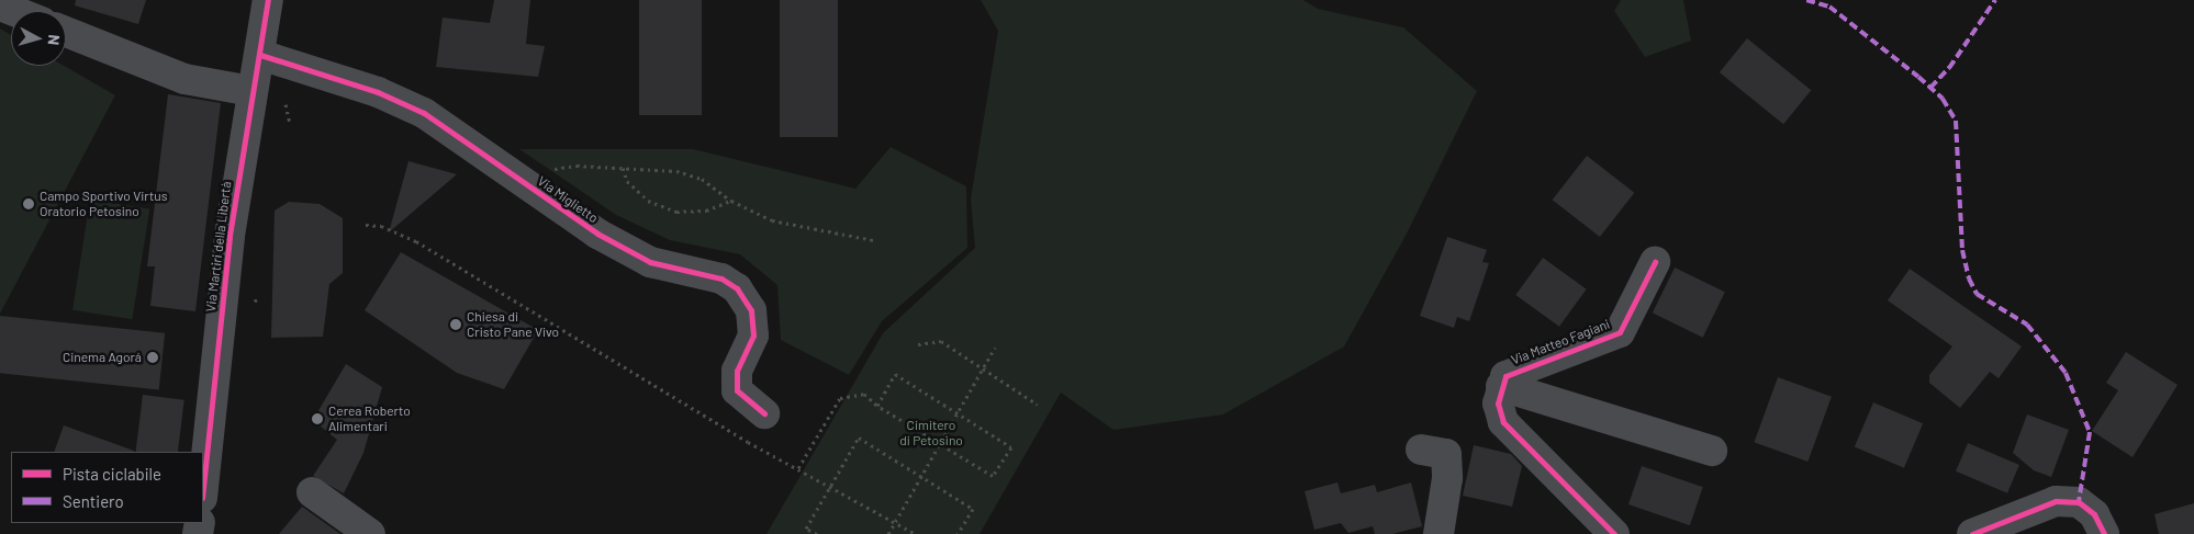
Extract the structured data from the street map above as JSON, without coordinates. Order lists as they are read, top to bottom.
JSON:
{
  "streets": {
    "street": ["Via Miglietto", "Via Martiri della Libertà", "Via Matteo Fagiani"]
  },
  "crossings": [
    ["Via Miglietto", "Via Martiri della Libertà"]
  ],
  "parks": ["Cimitero di Petosino"],
  "places": [
    "Campo Sportivo Virtus Oratorio Petosino",
    "Chiesa di Cristo Pane Vivo",
    "Cinema Agorá",
    "Cerea Roberto Alimentari"
  ],
  "legend": ["Pista ciclabile", "Sentiero"],
  "north": "right"
}
